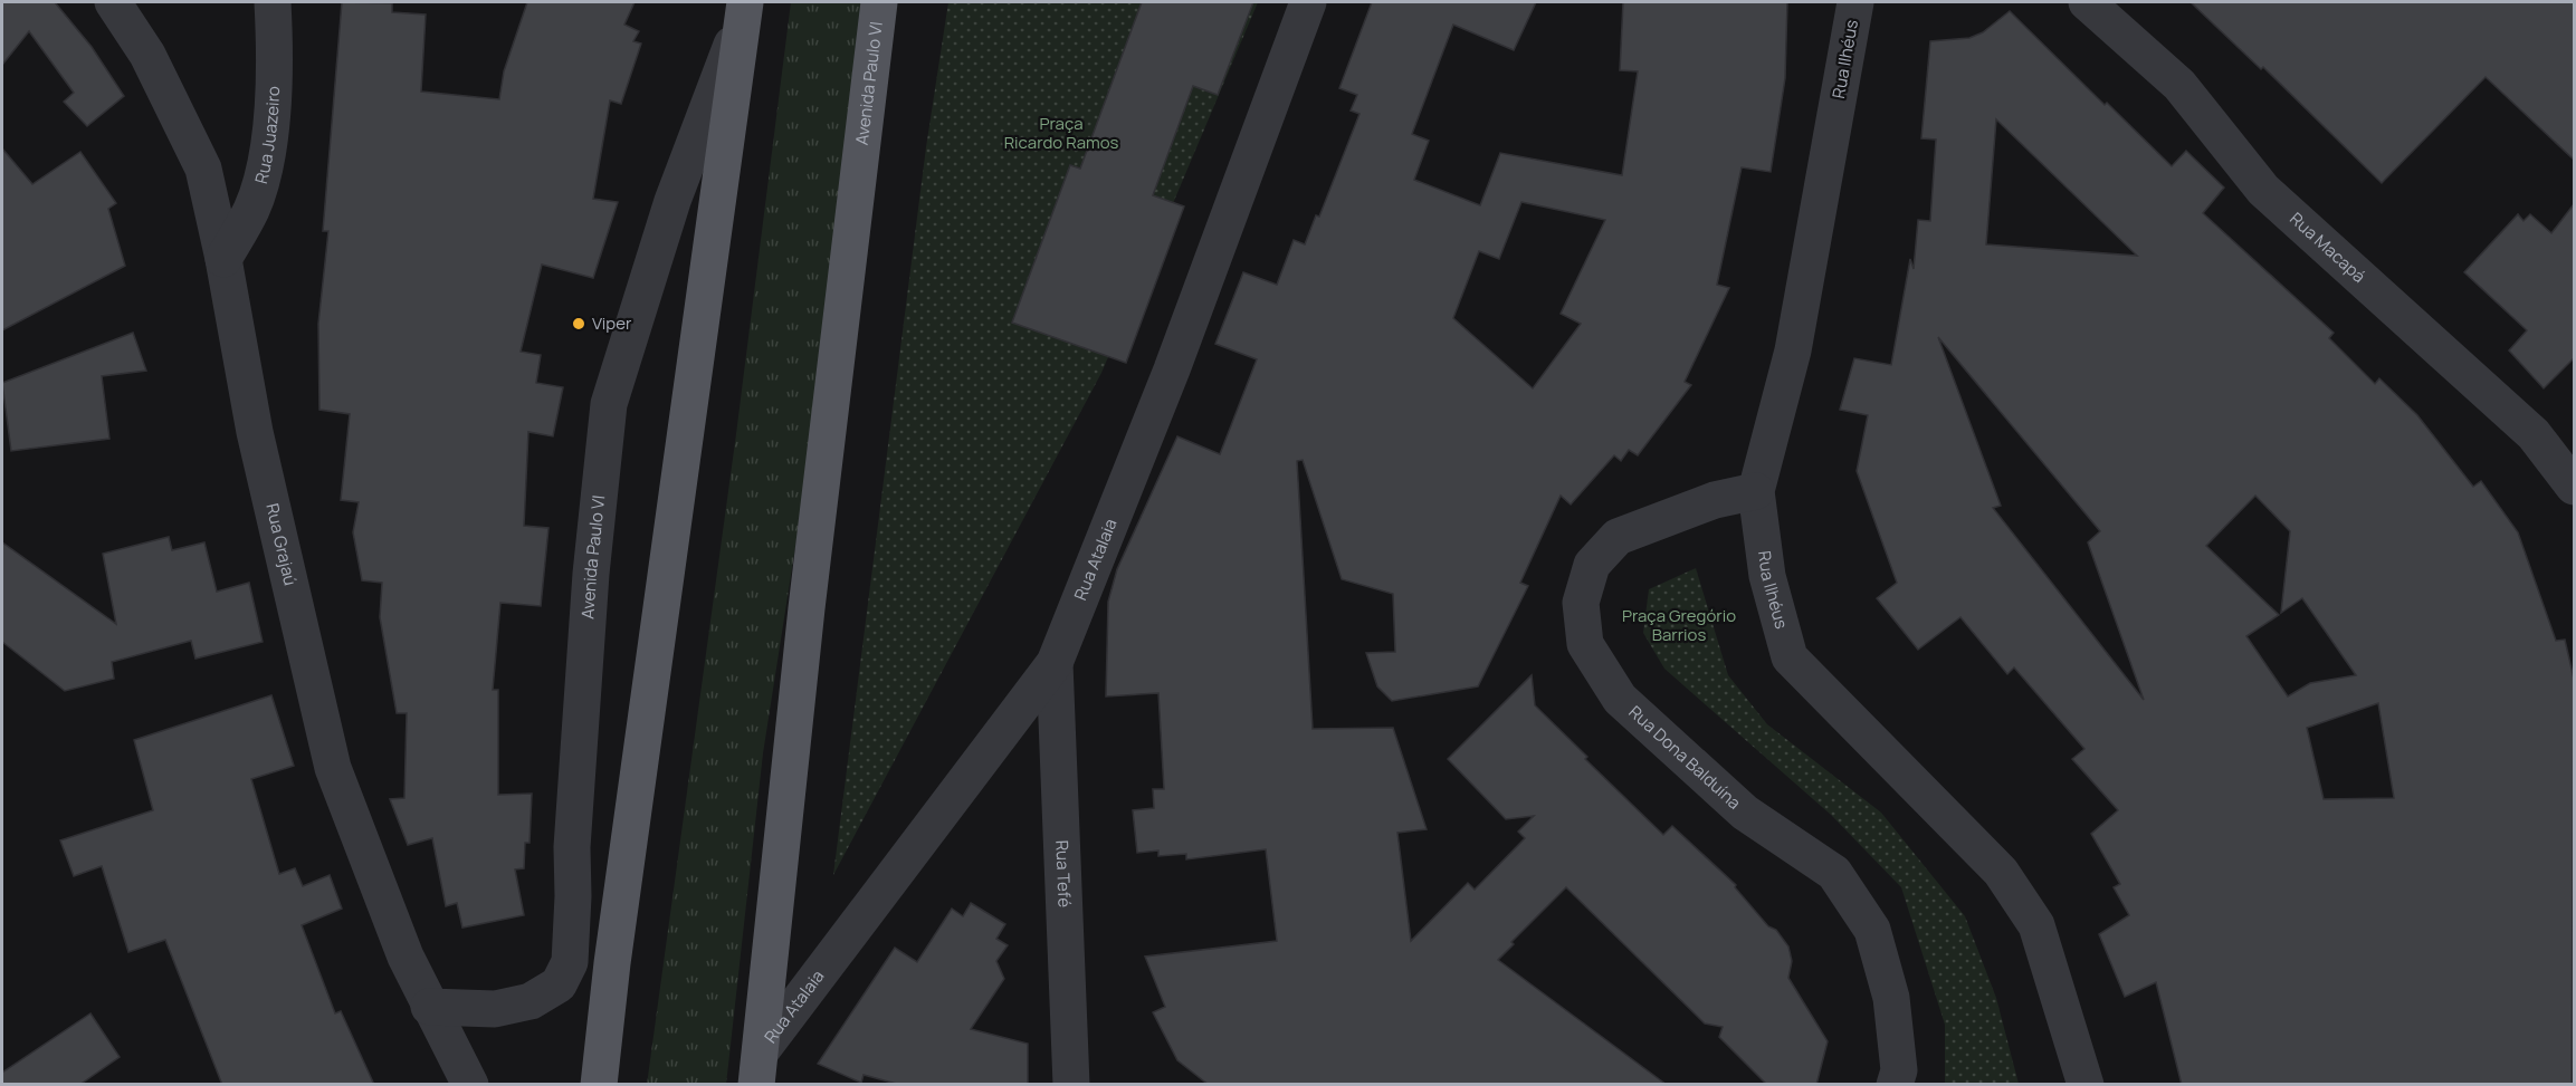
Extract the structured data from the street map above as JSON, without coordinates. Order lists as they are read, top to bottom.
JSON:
{
  "streets": {
    "main road": ["Avenida Paulo VI"],
    "street": [
      "Rua Ilhéus",
      "Rua Juazeiro",
      "Rua Macapá",
      "Rua Grajaú",
      "Rua Atalaia",
      "Rua Dona Balduína",
      "Rua Tefé"
    ]
  },
  "crossings": [
    ["Rua Ilhéus", "Rua Dona Balduína"],
    ["Avenida Paulo VI", "Rua Grajaú"],
    ["Avenida Paulo VI", "Rua Atalaia"],
    ["Rua Juazeiro", "Rua Grajaú"],
    ["Rua Atalaia", "Rua Tefé"]
  ],
  "parks": ["Praça Ricardo Ramos", "Praça Gregório Barrios"],
  "places": ["Viper"]
}
